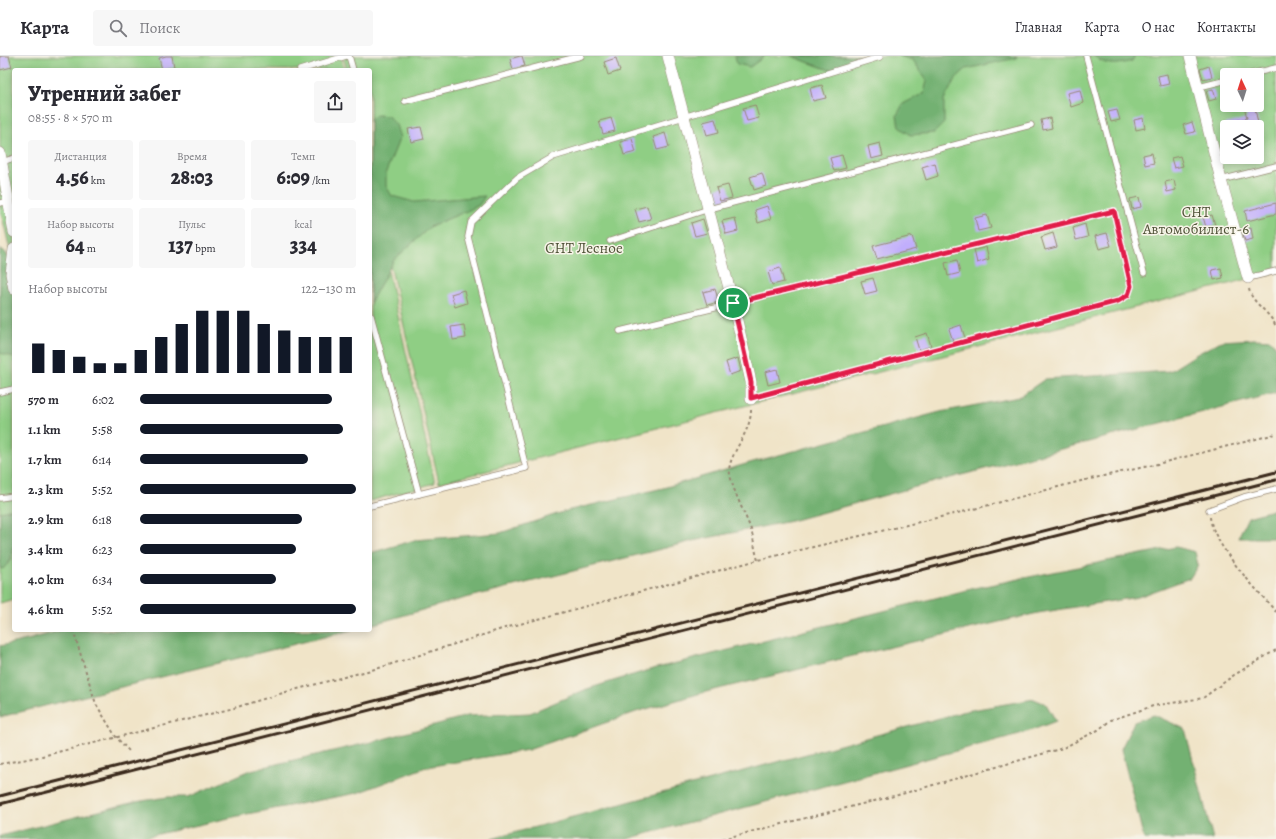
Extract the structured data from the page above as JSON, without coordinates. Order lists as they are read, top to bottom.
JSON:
{
  "parks": ["СНТ Автомобилист-6", "СНТ Лесное"],
  "north": "top",
  "page": {
    "header": "Карта",
    "search": "Поиск",
    "nav": [
      "Главная",
      "Карта",
      "О нас",
      "Контакты"
    ],
    "heading": ["Утренний забег", "08:55 · 8 × 570 m"],
    "stats": [
      ["Дистанция", "4.56 km"],
      ["Время", "28:03"],
      ["Темп", "6:09 /km"],
      ["Набор высоты", "64 m"],
      ["Пульс", "137 bpm"],
      ["kcal", "334"]
    ],
    "chart": ["Набор высоты", "122–130 m"],
    "list": [
      {
        "name": "570 m",
        "note": "6:02"
      },
      {
        "name": "1.1 km",
        "note": "5:58"
      },
      {
        "name": "1.7 km",
        "note": "6:14"
      },
      {
        "name": "2.3 km",
        "note": "5:52"
      },
      {
        "name": "2.9 km",
        "note": "6:18"
      },
      {
        "name": "3.4 km",
        "note": "6:23"
      },
      {
        "name": "4.0 km",
        "note": "6:34"
      },
      {
        "name": "4.6 km",
        "note": "5:52"
      }
    ]
  }
}
